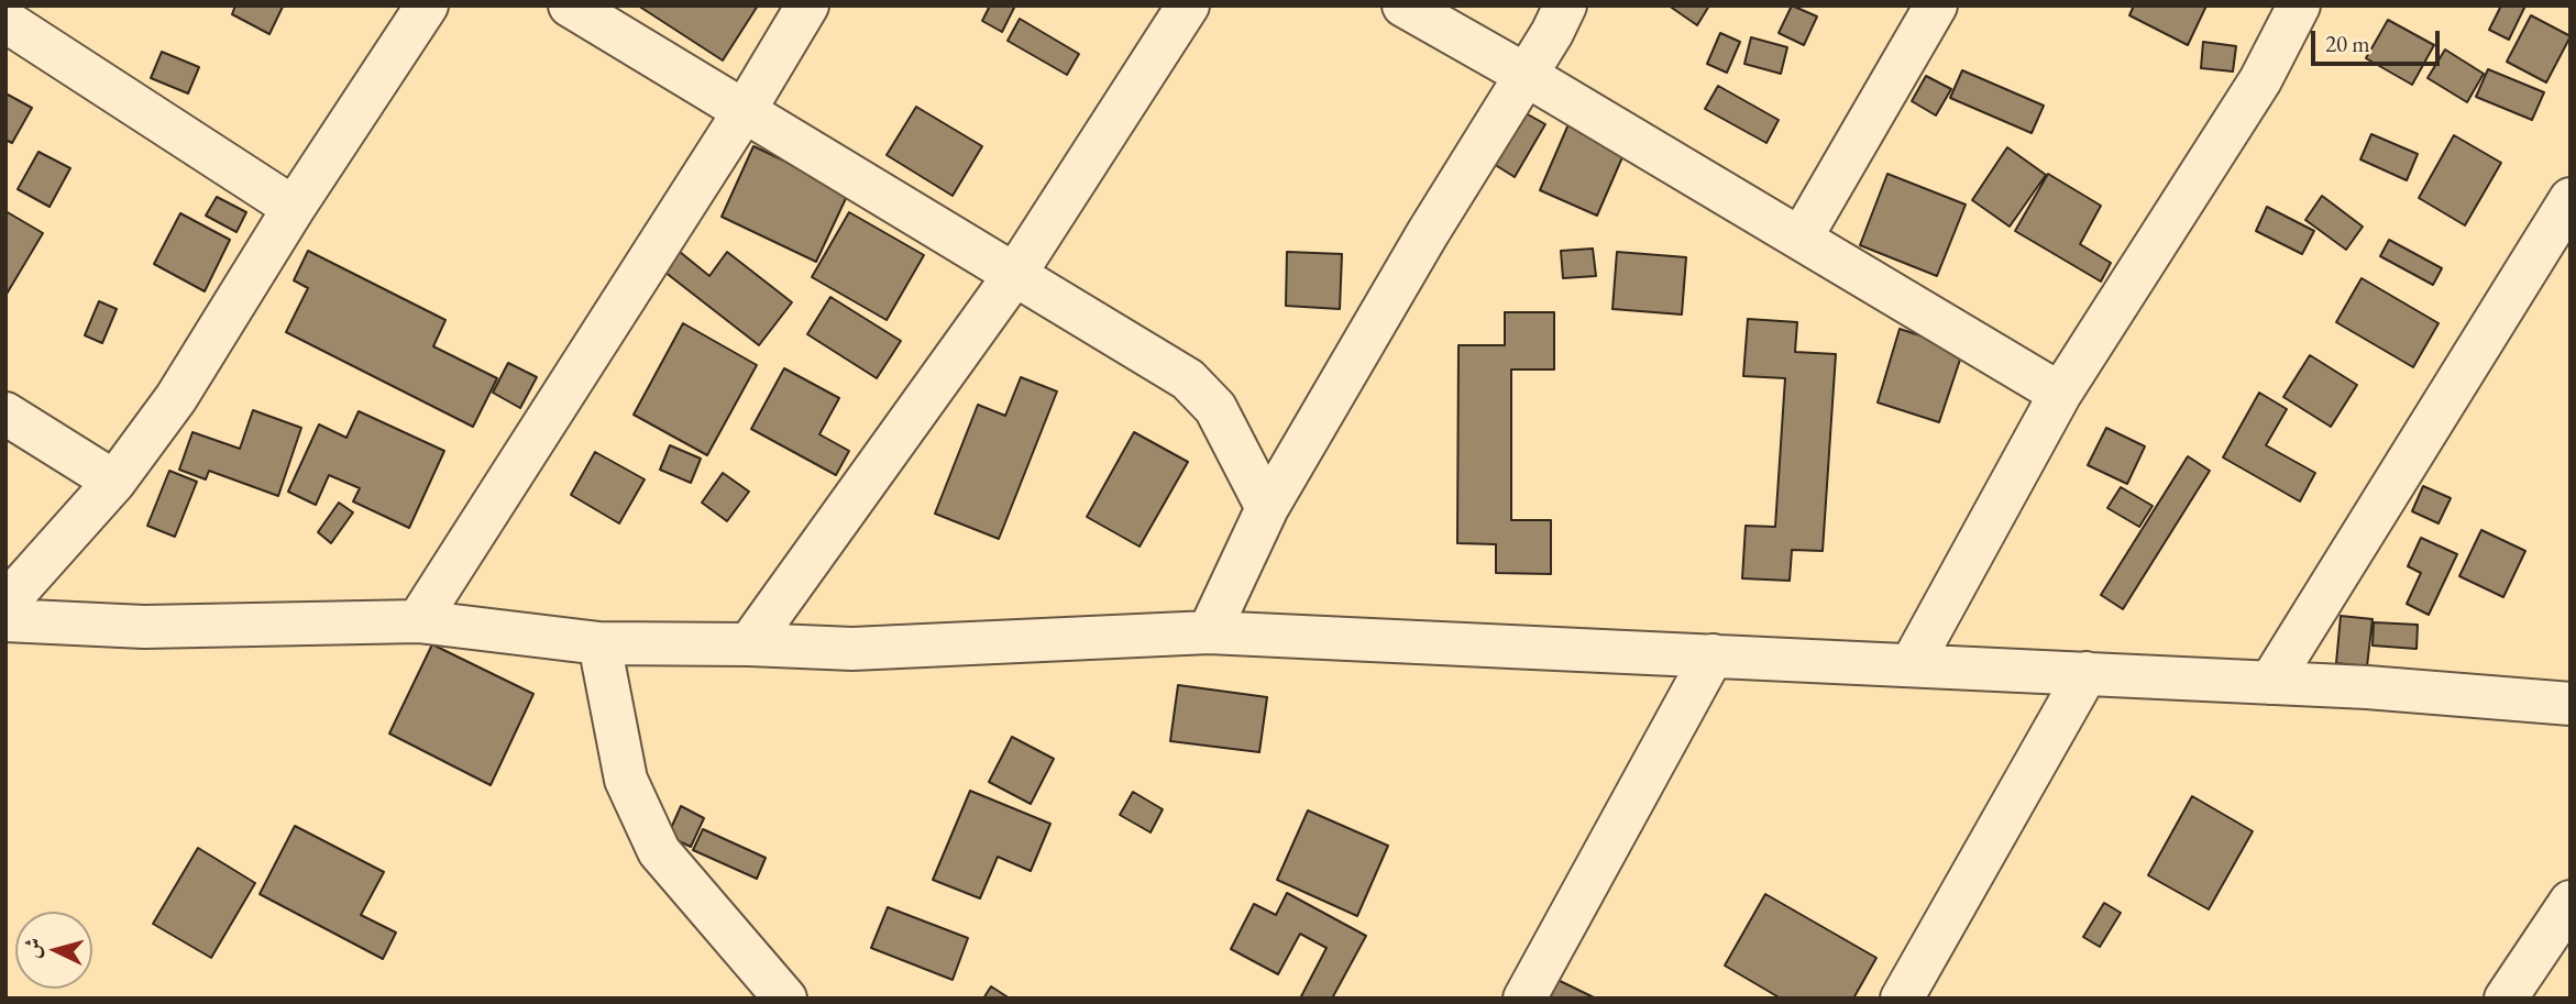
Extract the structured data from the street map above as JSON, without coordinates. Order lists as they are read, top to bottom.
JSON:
{
  "scale_bar": "20 m",
  "north": "left"
}
